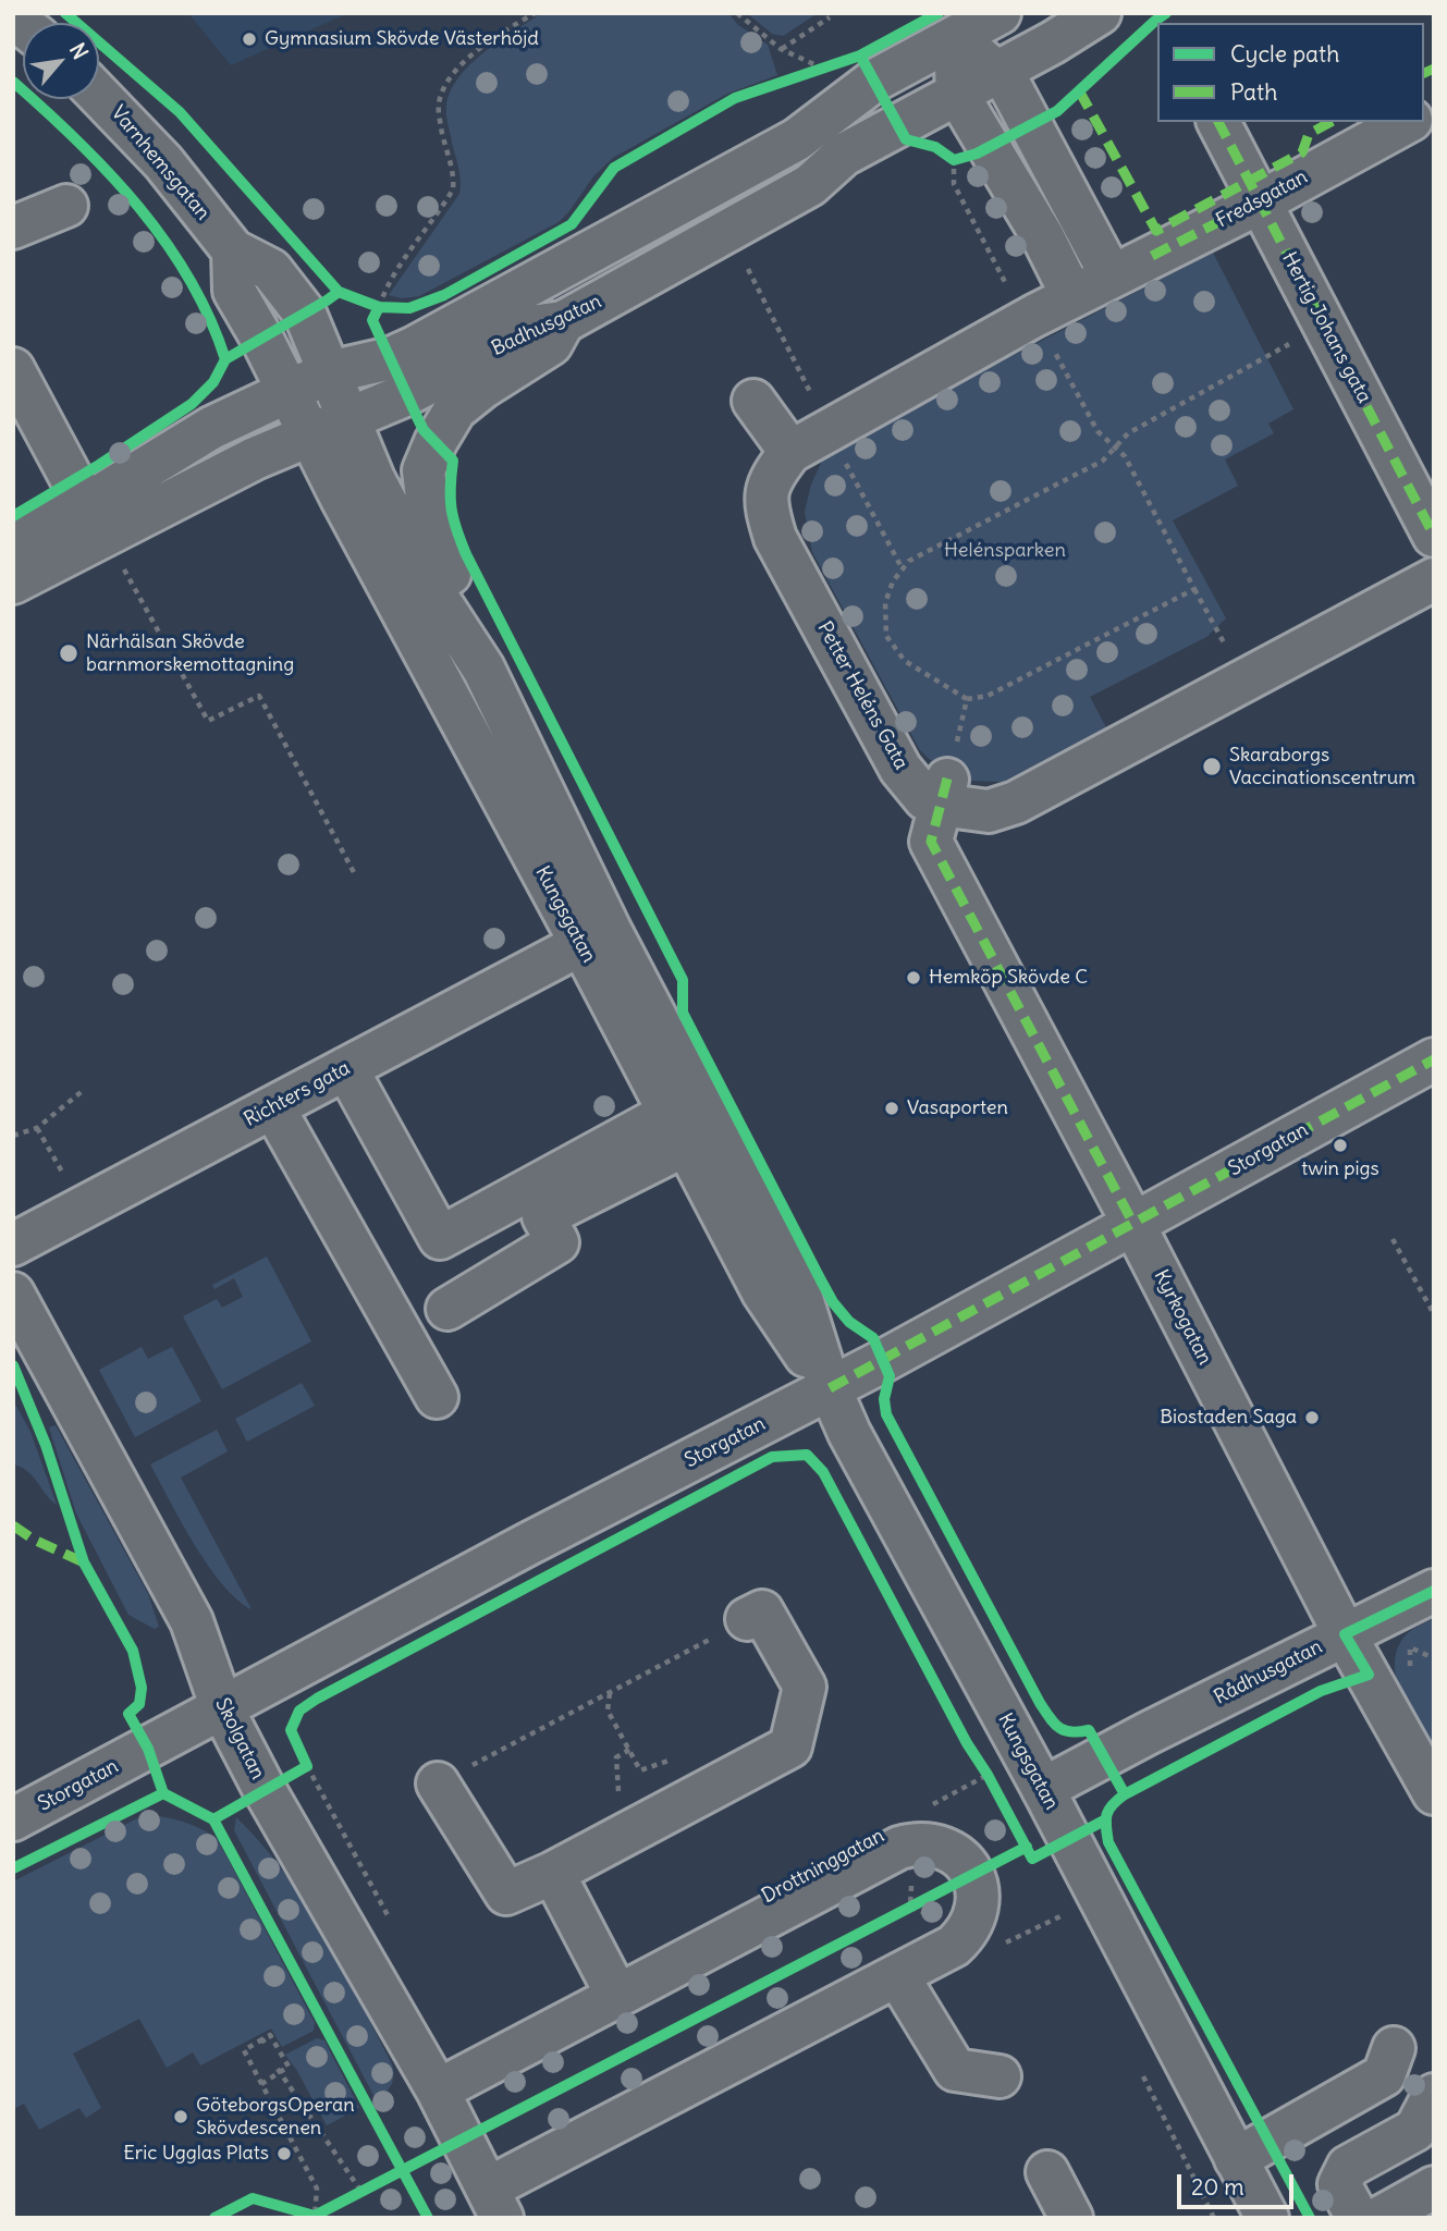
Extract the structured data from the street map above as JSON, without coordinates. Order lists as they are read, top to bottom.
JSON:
{
  "streets": {
    "street": [
      "Varnhemsgatan",
      "Fredsgatan",
      "Badhusgatan",
      "Hertig Johans gata",
      "Petter Heléns Gata",
      "Kungsgatan",
      "Richters gata",
      "Storgatan",
      "Kyrkogatan",
      "Rådhusgatan",
      "Skolgatan",
      "Drottninggatan"
    ]
  },
  "crossings": [
    ["Varnhemsgatan", "Badhusgatan"],
    ["Varnhemsgatan", "Kungsgatan"],
    ["Fredsgatan", "Hertig Johans gata"],
    ["Fredsgatan", "Petter Heléns Gata"],
    ["Badhusgatan", "Kungsgatan"],
    ["Petter Heléns Gata", "Kyrkogatan"],
    ["Kungsgatan", "Richters gata"],
    ["Kungsgatan", "Storgatan"],
    ["Kungsgatan", "Rådhusgatan"],
    ["Storgatan", "Kyrkogatan"],
    ["Storgatan", "Skolgatan"],
    ["Kyrkogatan", "Rådhusgatan"],
    ["Skolgatan", "Drottninggatan"]
  ],
  "parks": ["Helénsparken"],
  "places": [
    "Gymnasium Skövde Västerhöjd",
    "Närhälsan Skövde barnmorskemottagning",
    "Skaraborgs Vaccinationscentrum",
    "Hemköp Skövde C",
    "Vasaporten",
    "twin pigs",
    "Biostaden Saga",
    "GöteborgsOperan Skövdescenen",
    "Eric Ugglas Plats"
  ],
  "legend": ["Cycle path", "Path"],
  "scale_bar": "20 m",
  "north": "top right"
}
